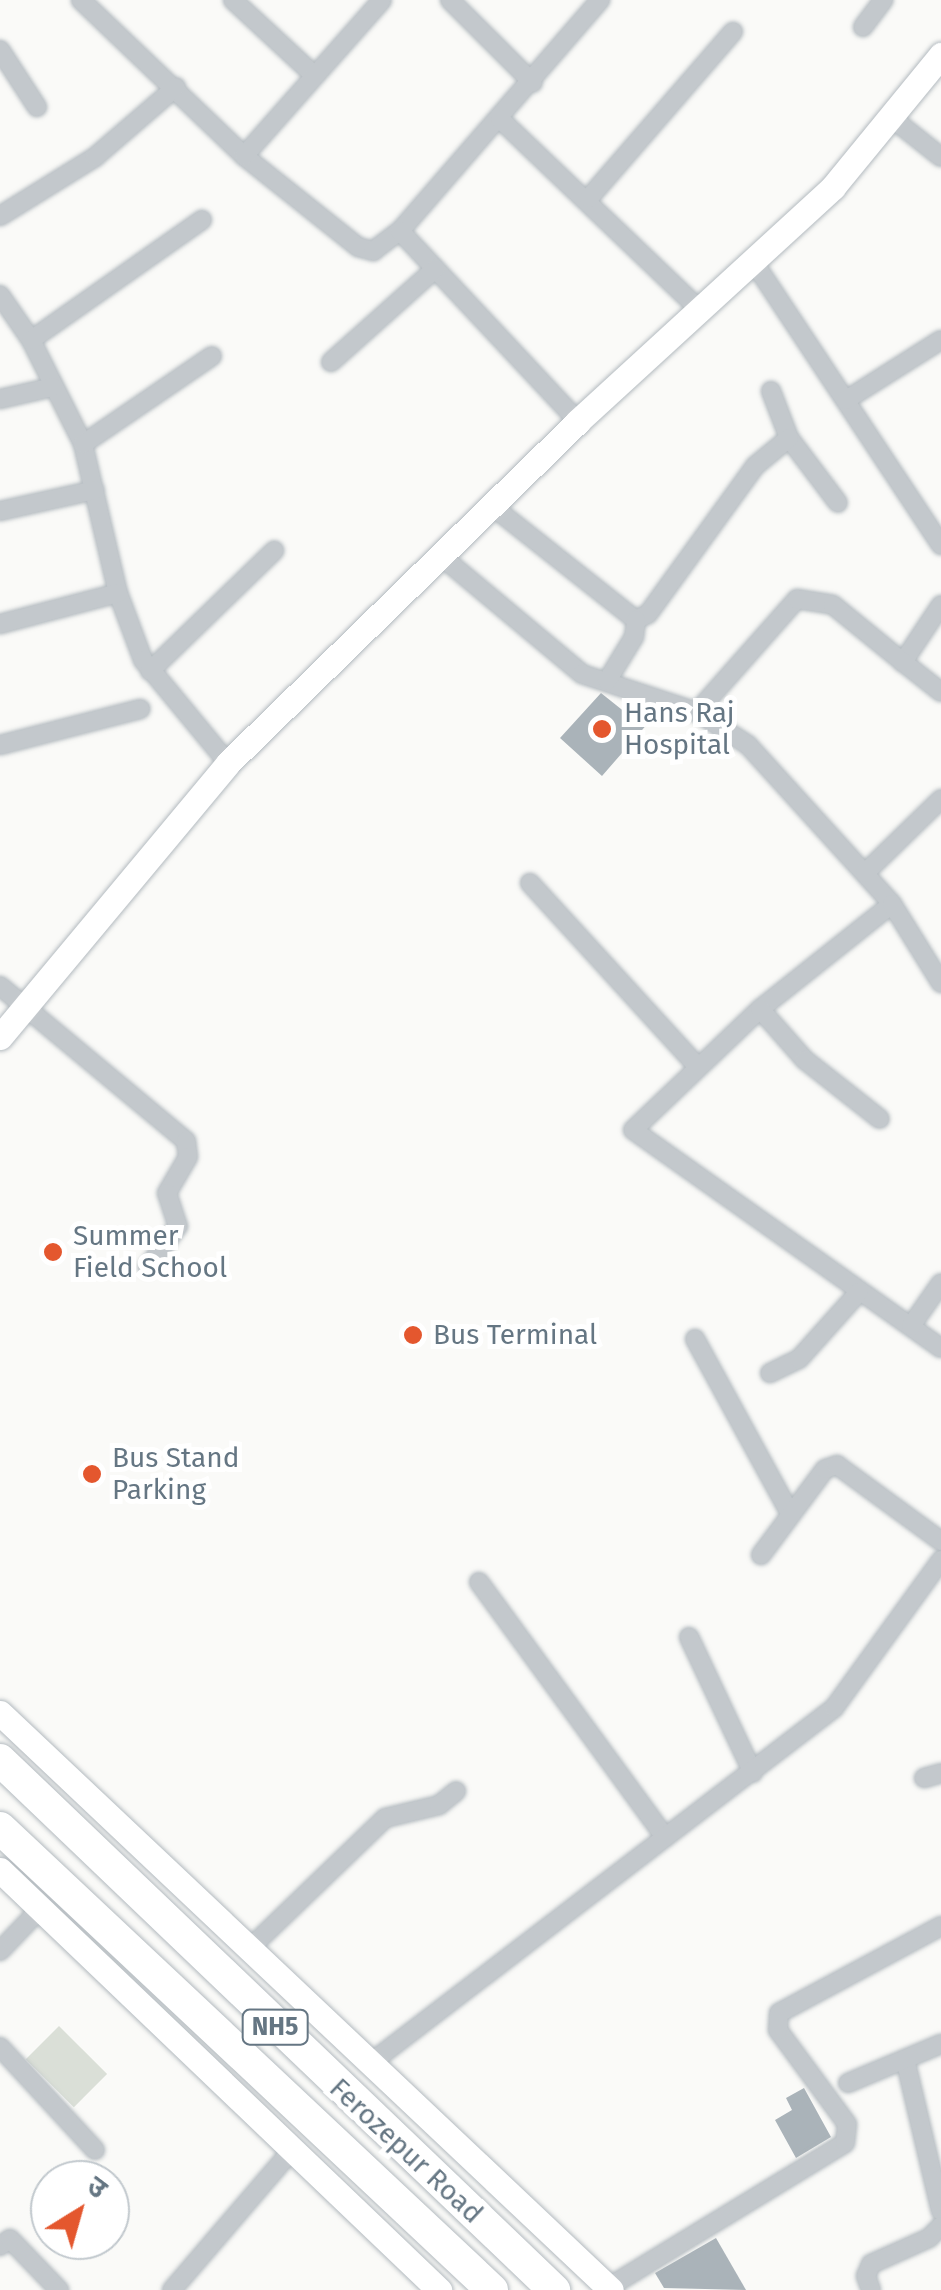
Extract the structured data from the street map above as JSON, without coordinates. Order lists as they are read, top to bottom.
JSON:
{
  "streets": {
    "highway": ["NH5", "Ferozepur Road"]
  },
  "places": [
    "Hans Raj Hospital",
    "Summer Field School",
    "Bus Terminal",
    "Bus Stand Parking"
  ],
  "north": "top right"
}
